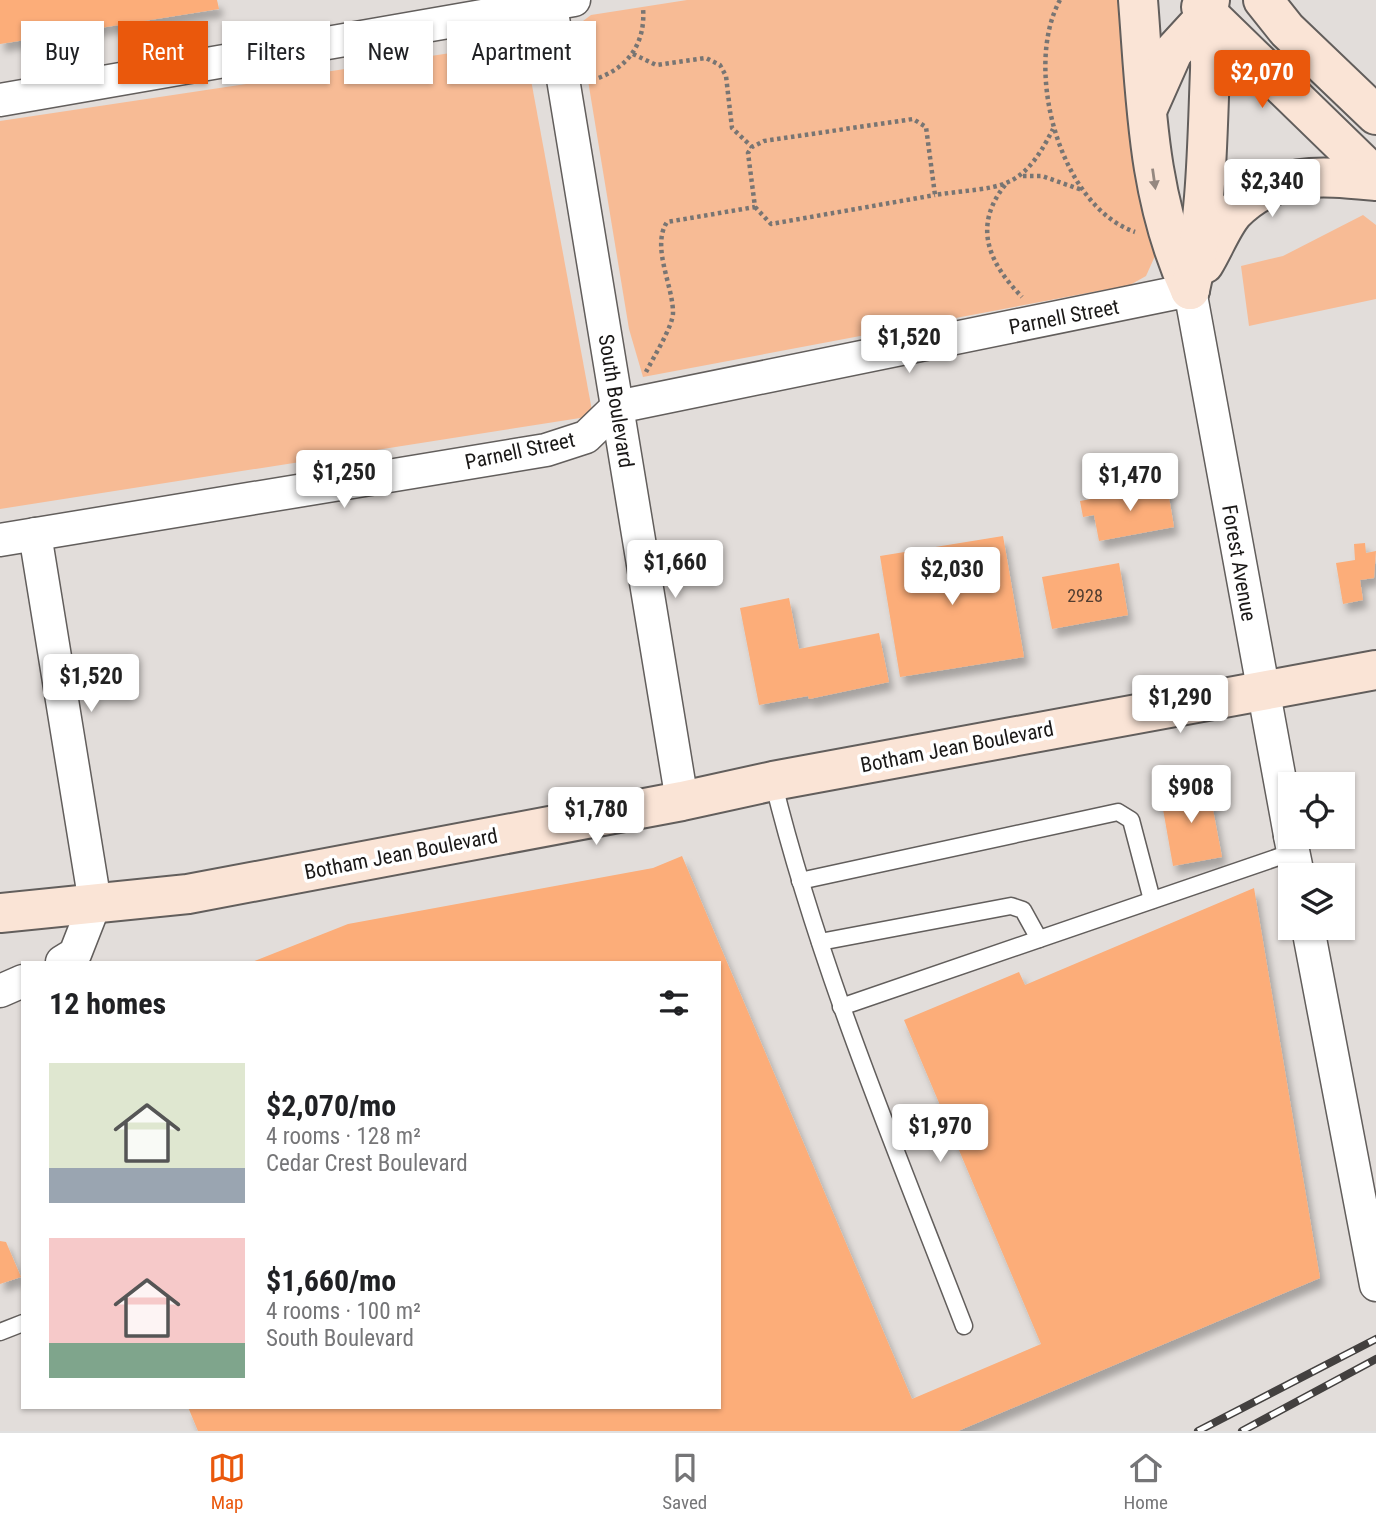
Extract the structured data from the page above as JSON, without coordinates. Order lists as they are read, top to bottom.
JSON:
{
  "streets": {
    "main road": ["Botham Jean Boulevard"],
    "street": ["Parnell Street", "South Boulevard", "Forest Avenue"]
  },
  "crossings": [
    ["Parnell Street", "South Boulevard"],
    ["Parnell Street", "Forest Avenue"],
    ["South Boulevard", "Botham Jean Boulevard"],
    ["Forest Avenue", "Botham Jean Boulevard"]
  ],
  "house_numbers": ["2928"],
  "page": {
    "chip": [
      "Buy",
      "Rent",
      "Filters",
      "New",
      "Apartment"
    ],
    "price": [
      "$2,070",
      "$2,340",
      "$1,520",
      "$1,250",
      "$1,470",
      "$1,660",
      "$2,030",
      "$1,520",
      "$1,290",
      "$908",
      "$1,780",
      "$1,970"
    ],
    "heading": "12 homes",
    "list": [
      {
        "name": "$2,070/mo",
        "note": "4 rooms · 128 m² · Cedar Crest Boulevard"
      },
      {
        "name": "$1,660/mo",
        "note": "4 rooms · 100 m² · South Boulevard"
      }
    ],
    "tabs": ["Map", "Saved", "Home"]
  }
}
